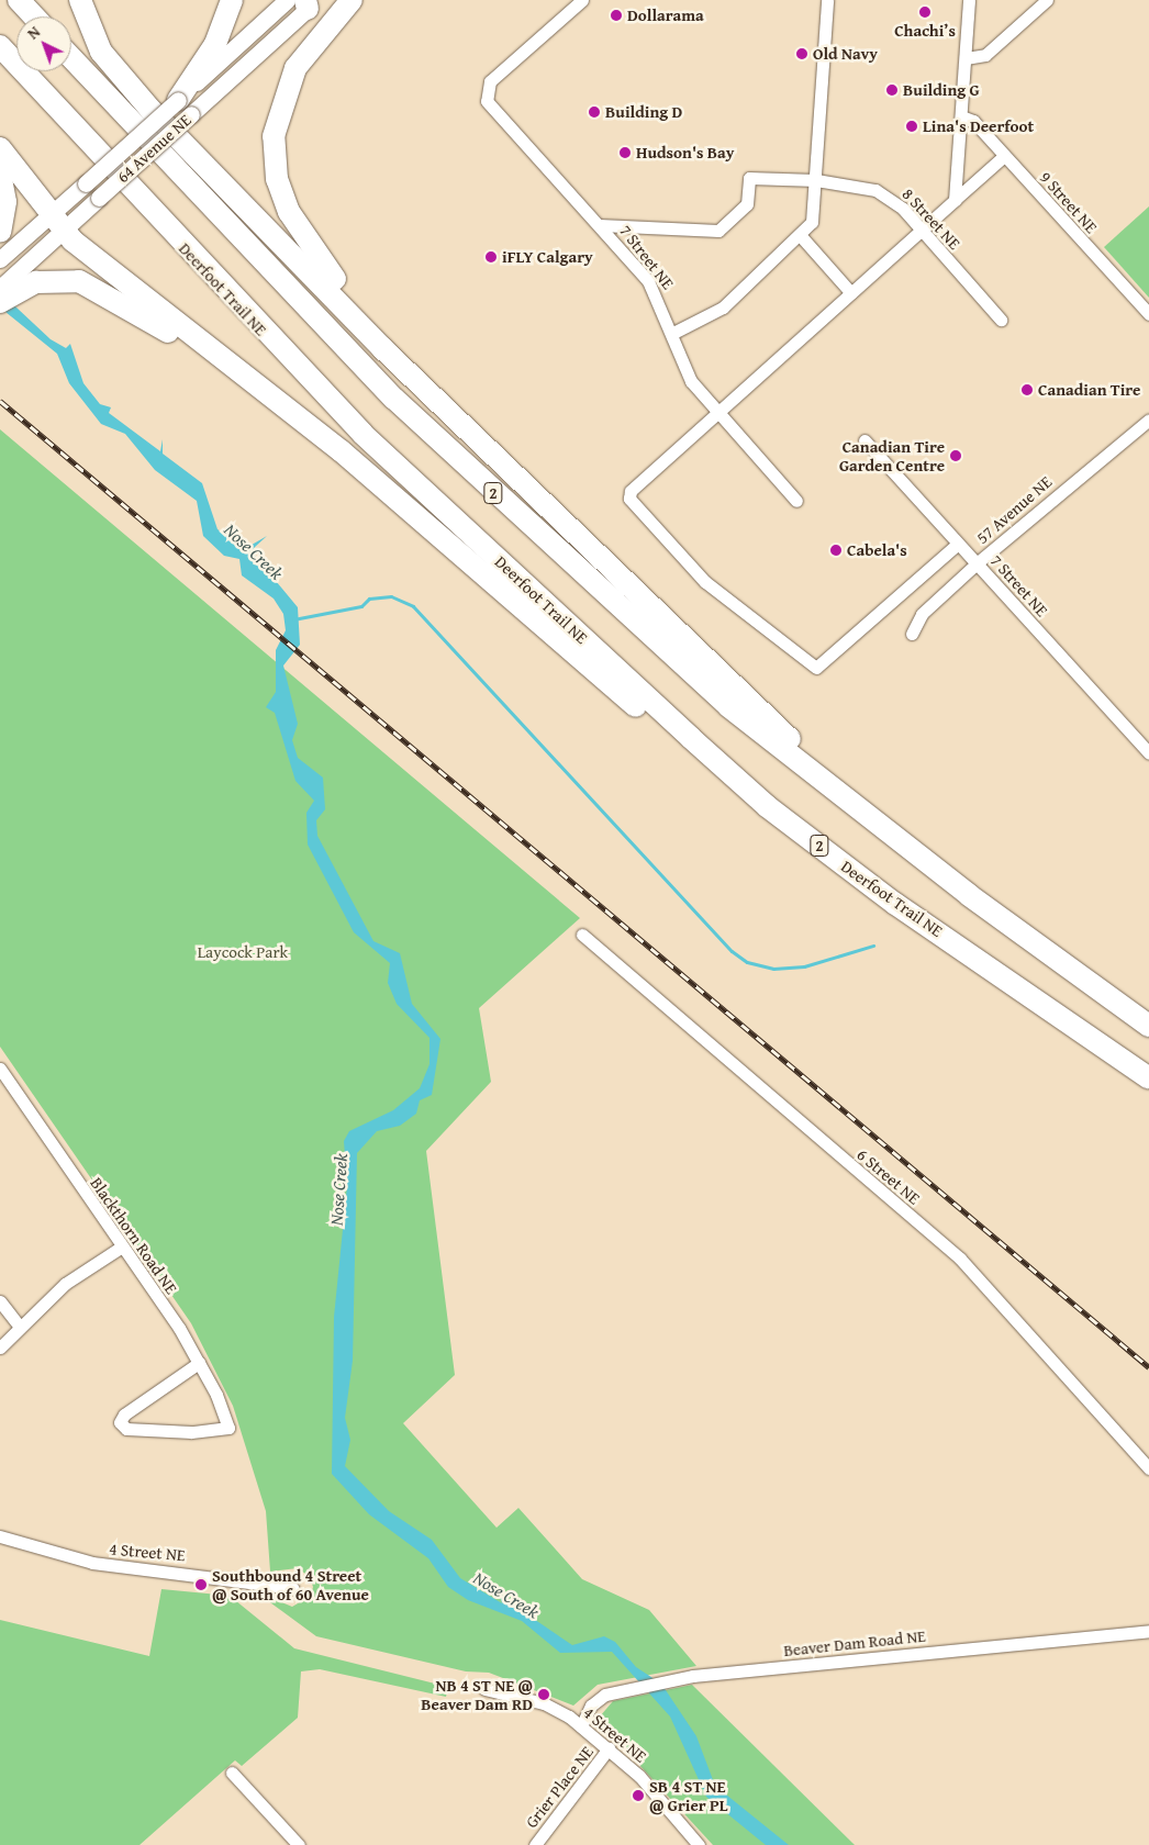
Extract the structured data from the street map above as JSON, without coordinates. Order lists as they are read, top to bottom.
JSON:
{
  "streets": {
    "highway": ["Deerfoot Trail NE", "2"],
    "main road": ["64 Avenue NE"],
    "street": [
      "9 Street NE",
      "8 Street NE",
      "7 Street NE",
      "57 Avenue NE",
      "6 Street NE",
      "Blackthorn Road NE",
      "4 Street NE",
      "Beaver Dam Road NE",
      "Grier Place NE"
    ]
  },
  "crossings": [
    ["8 Street NE", "7 Street NE"],
    ["7 Street NE", "57 Avenue NE"],
    ["4 Street NE", "Beaver Dam Road NE"],
    ["4 Street NE", "Grier Place NE"]
  ],
  "water": ["Nose Creek"],
  "parks": ["Laycock Park"],
  "places": [
    "Chachi’s",
    "Dollarama",
    "Old Navy",
    "Building G",
    "Building D",
    "Lina's Deerfoot",
    "Hudson's Bay",
    "iFLY Calgary",
    "Canadian Tire",
    "Canadian Tire Garden Centre",
    "Cabela's",
    "Southbound 4 Street @ South of 60 Avenue",
    "NB 4 ST NE @ Beaver Dam RD",
    "SB 4 ST NE @ Grier PL"
  ],
  "north": "top left"
}
